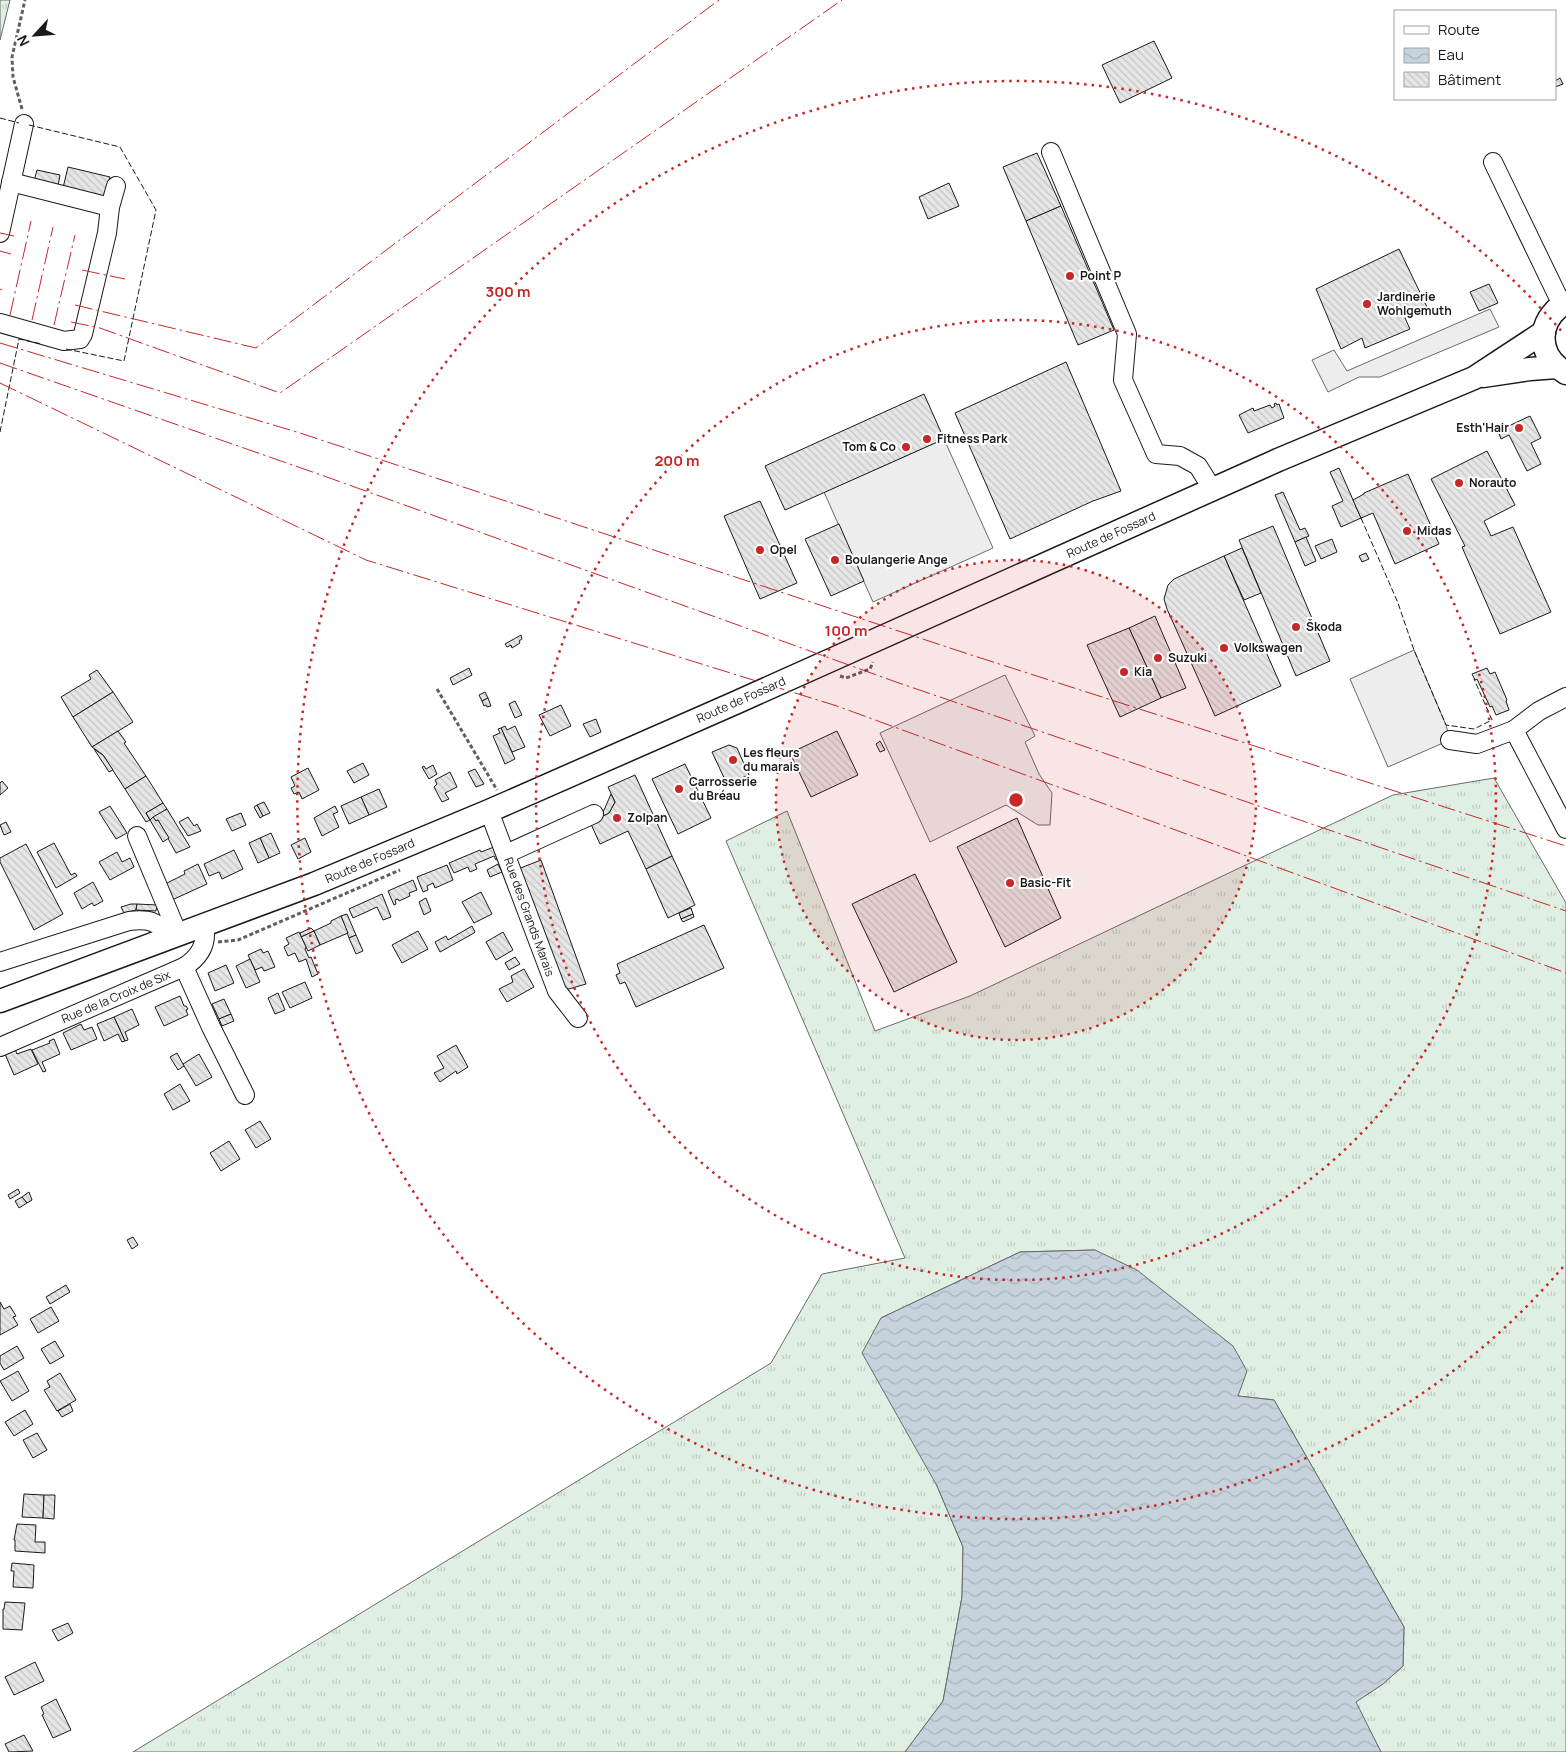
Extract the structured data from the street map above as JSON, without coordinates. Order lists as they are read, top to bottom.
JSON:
{
  "streets": {
    "main road": ["Route de Fossard"],
    "street": ["Rue des Grands Marais", "Rue de la Croix de Six"]
  },
  "crossings": [
    ["Route de Fossard", "Rue des Grands Marais"],
    ["Route de Fossard", "Rue de la Croix de Six"]
  ],
  "places": [
    "Point P",
    "Jardinerie Wohlgemuth",
    "Esth'Hair",
    "Fitness Park",
    "Tom & Co",
    "Norauto",
    "Midas",
    "Opel",
    "Boulangerie Ange",
    "Škoda",
    "Volkswagen",
    "Suzuki",
    "Kia",
    "Les fleurs du marais",
    "Carrosserie du Bréau",
    "Zolpan",
    "Basic-Fit"
  ],
  "legend": ["Route", "Eau", "Bâtiment"],
  "north": "bottom left",
  "rings": ["300 m", "200 m", "100 m"]
}
